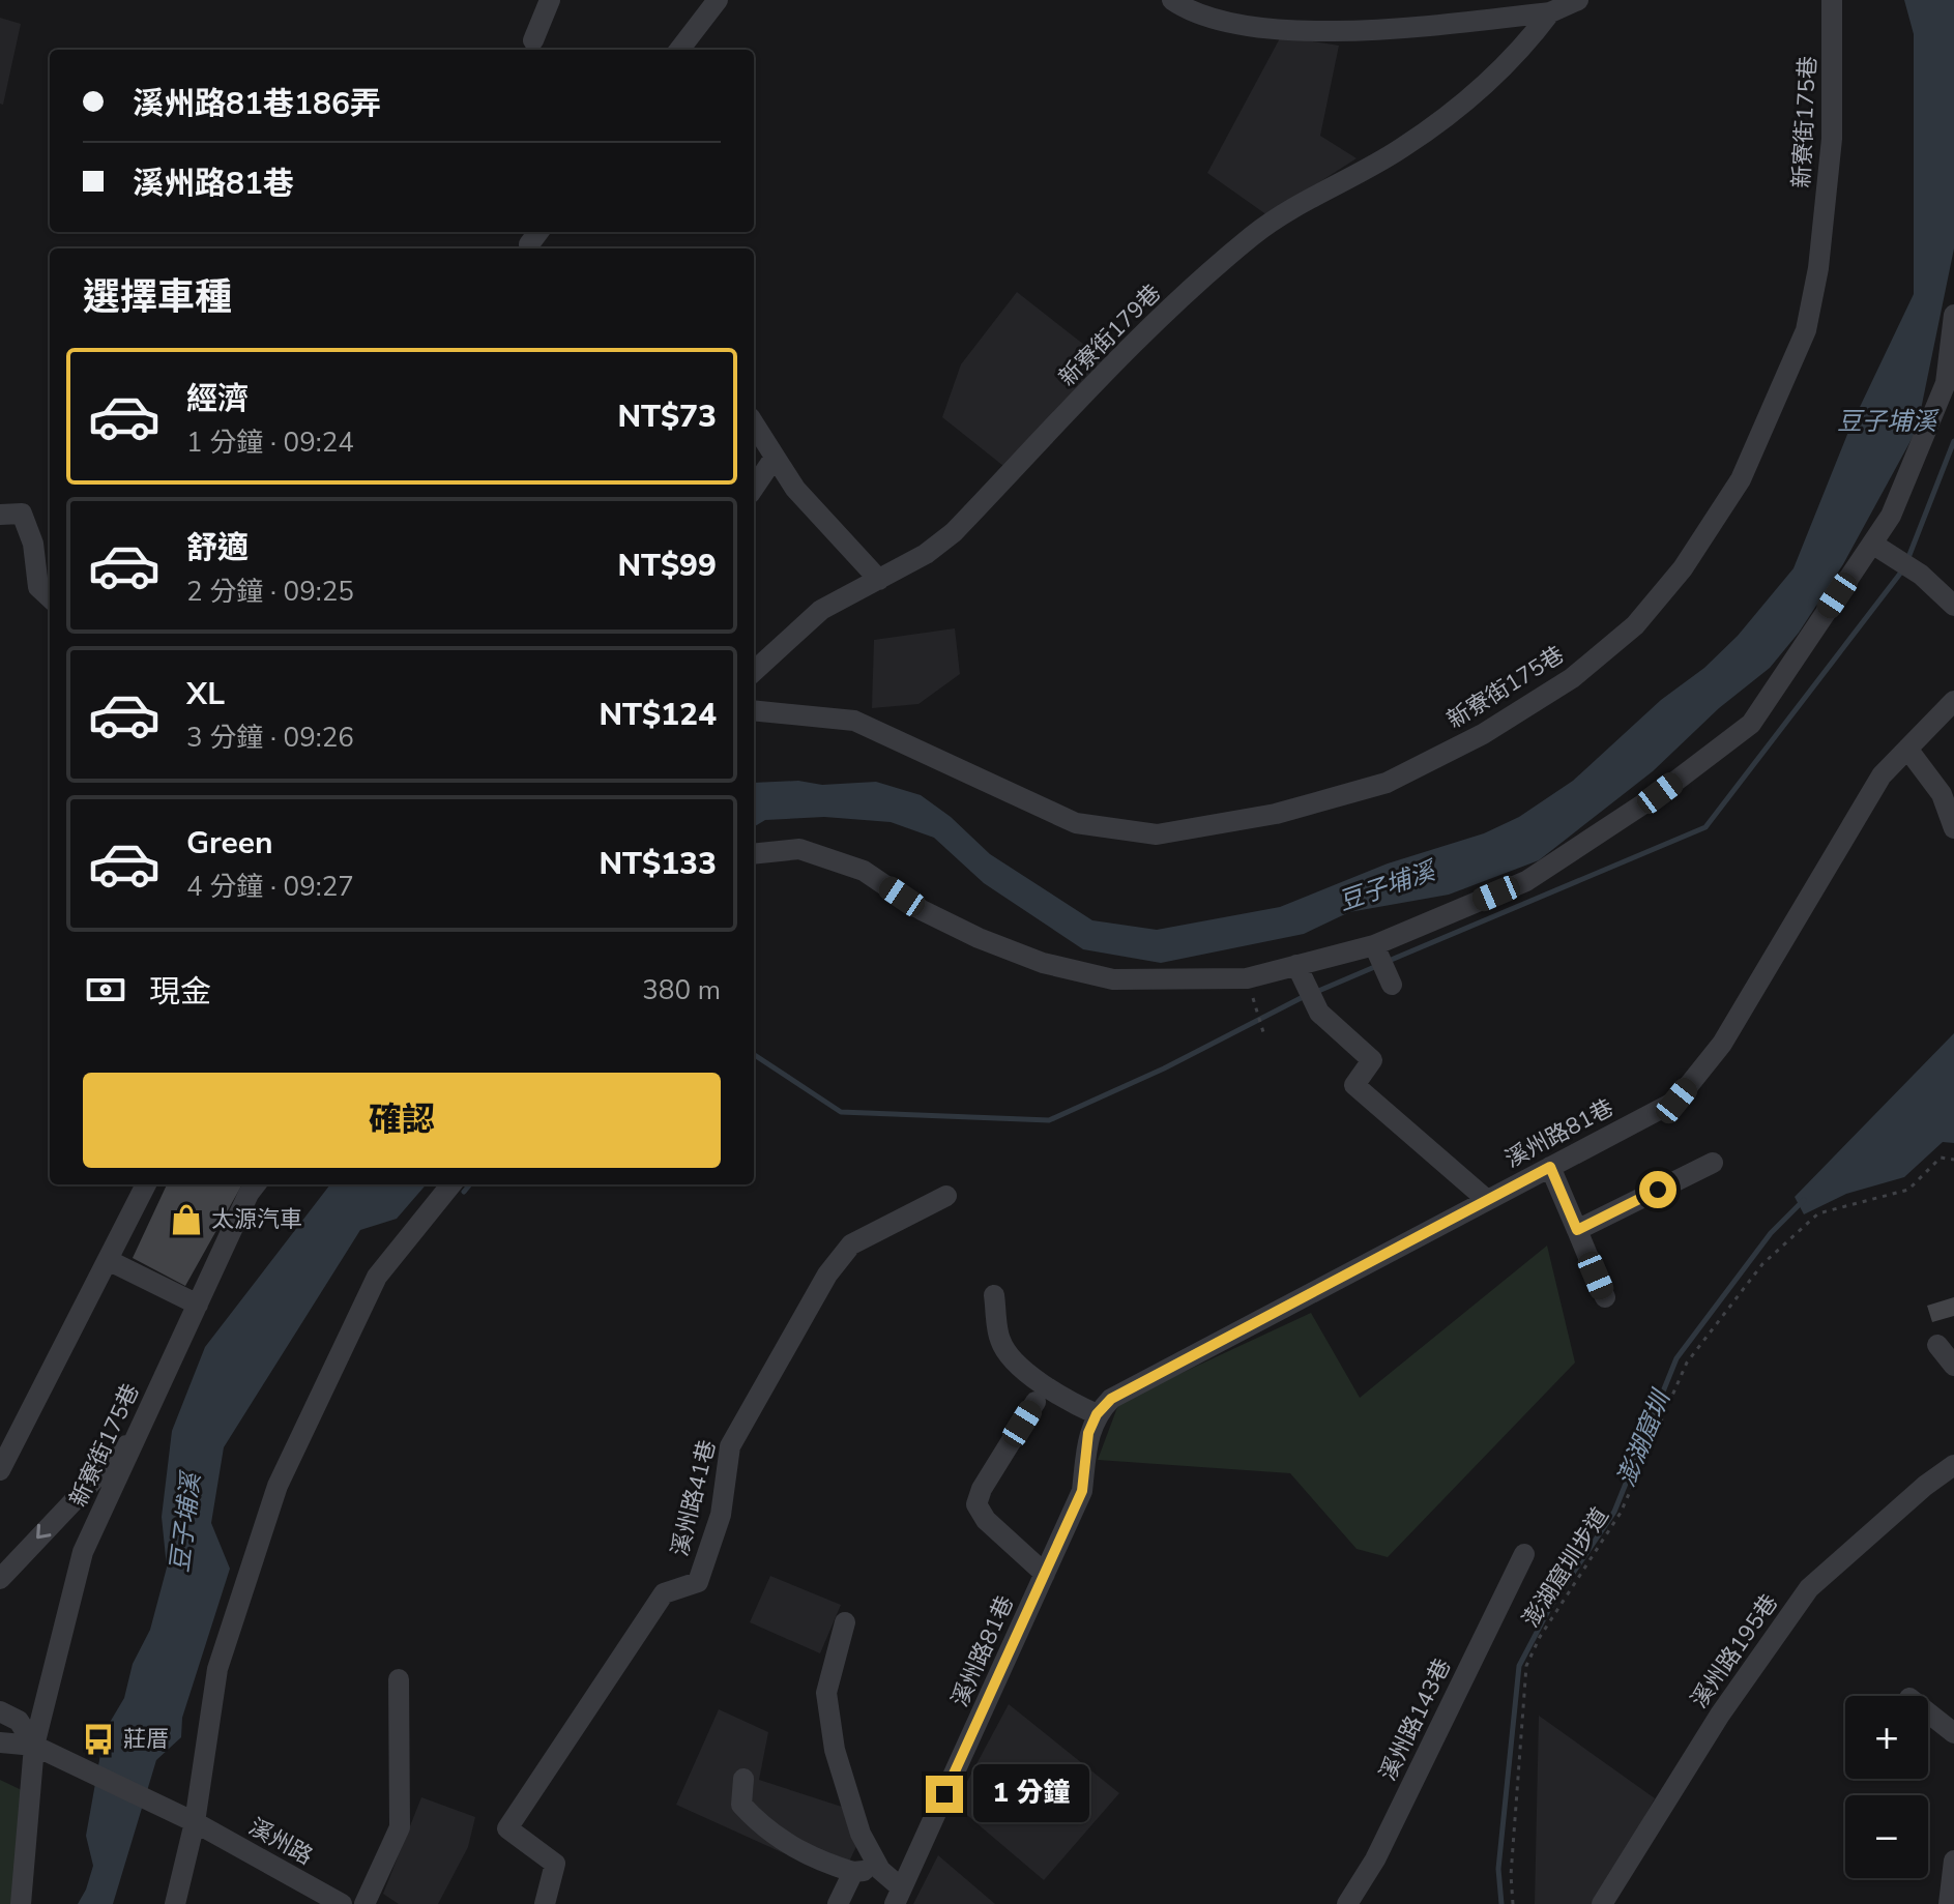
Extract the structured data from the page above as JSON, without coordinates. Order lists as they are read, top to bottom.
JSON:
{
  "streets": {
    "street": [
      "新寮街175巷",
      "新寮街179巷",
      "溪州路81巷",
      "溪州路41巷",
      "溪州路195巷",
      "溪州路143巷",
      "溪州路"
    ],
    "path": ["澎湖窟圳步道"]
  },
  "crossings": [
    ["新寮街175巷", "溪州路"]
  ],
  "water": ["豆子埔溪", "澎湖窟圳"],
  "places": {
    "shop": ["太源汽車"],
    "bus stop": ["莊厝"]
  },
  "page": {
    "banner": ["溪州路81巷186弄", "溪州路81巷"],
    "heading": "選擇車種",
    "list": [
      {
        "name": "經濟",
        "note": "1 分鐘 · 09:24",
        "value": "NT$73"
      },
      {
        "name": "舒適",
        "note": "2 分鐘 · 09:25",
        "value": "NT$99"
      },
      {
        "name": "XL",
        "note": "3 分鐘 · 09:26",
        "value": "NT$124"
      },
      {
        "name": "Green",
        "note": "4 分鐘 · 09:27",
        "value": "NT$133"
      }
    ],
    "pay": ["現金", "380 m"],
    "buttons": "確認",
    "map_buttons": ["+", "−"],
    "bubble": "1 分鐘"
  }
}
